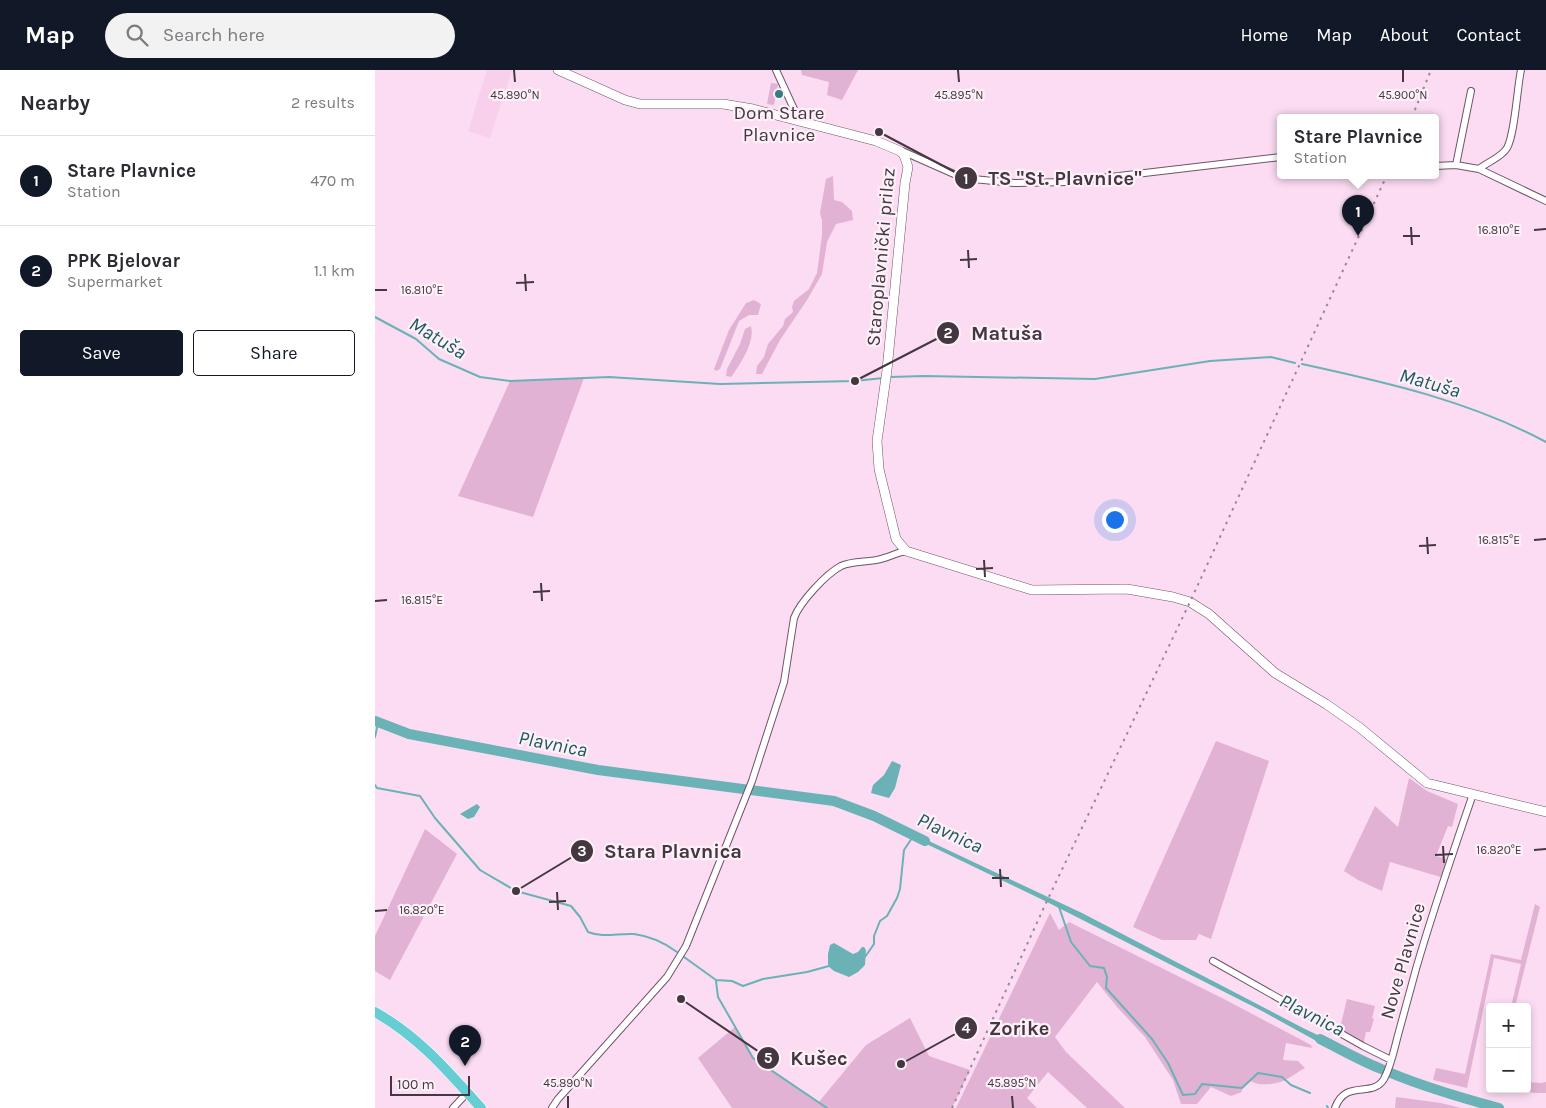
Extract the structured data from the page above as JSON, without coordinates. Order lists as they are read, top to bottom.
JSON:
{
  "streets": {
    "street": ["Staroplavnički prilaz", "Nove Plavnice"]
  },
  "water": ["Matuša", "Plavnica"],
  "places": [
    "Dom Stare Plavnice",
    "TS \"St. Plavnice\"",
    "Matuša",
    "Stara Plavnica",
    "Kušec",
    "Zorike"
  ],
  "scale_bar": "100 m",
  "page": {
    "header": "Map",
    "search": "Search here",
    "nav": [
      "Home",
      "Map",
      "About",
      "Contact"
    ],
    "heading": ["Nearby", "2 results"],
    "popup": ["Stare Plavnice", "Station"],
    "list": [
      {
        "mark": "1",
        "name": "Stare Plavnice",
        "note": "Station",
        "value": "470 m"
      },
      {
        "mark": "2",
        "name": "PPK Bjelovar",
        "note": "Supermarket",
        "value": "1.1 km"
      }
    ],
    "pins": ["1", "2"],
    "buttons": ["Save", "Share"],
    "map_buttons": ["+", "−"],
    "scale": "100 m"
  },
  "coordinates": [
    "45.890°N",
    "45.895°N",
    "45.900°N",
    "16.810°E",
    "16.815°E",
    "16.820°E"
  ]
}
